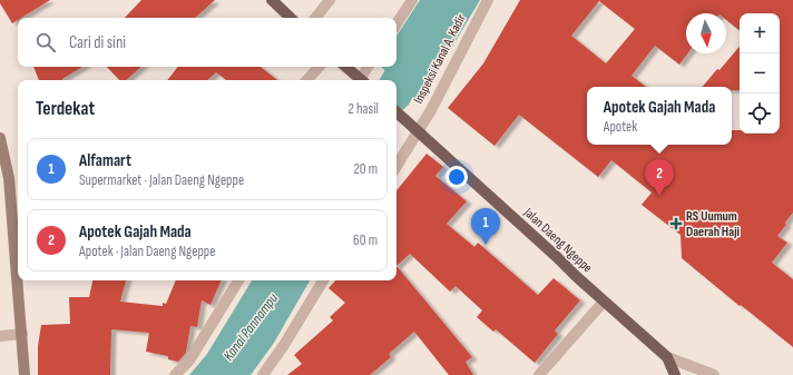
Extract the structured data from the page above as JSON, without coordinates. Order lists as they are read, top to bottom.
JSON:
{
  "streets": {
    "main road": ["Jalan Daeng Ngeppe"],
    "street": ["Inspeksi Kanal A. Kadir"]
  },
  "crossings": [
    ["Inspeksi Kanal A. Kadir", "Jalan Daeng Ngeppe"]
  ],
  "water": ["Kanal Pannampu"],
  "places": {
    "health": ["RS Uumum Daerah Haji"]
  },
  "north": "bottom",
  "page": {
    "map_buttons": ["+", "−"],
    "search": "Cari di sini",
    "heading": ["Terdekat", "2 hasil"],
    "popup": ["Apotek Gajah Mada", "Apotek"],
    "list": [
      {
        "mark": "1",
        "name": "Alfamart",
        "note": "Supermarket · Jalan Daeng Ngeppe",
        "value": "20 m"
      },
      {
        "mark": "2",
        "name": "Apotek Gajah Mada",
        "note": "Apotek · Jalan Daeng Ngeppe",
        "value": "60 m"
      }
    ],
    "pins": ["2", "1"]
  }
}
